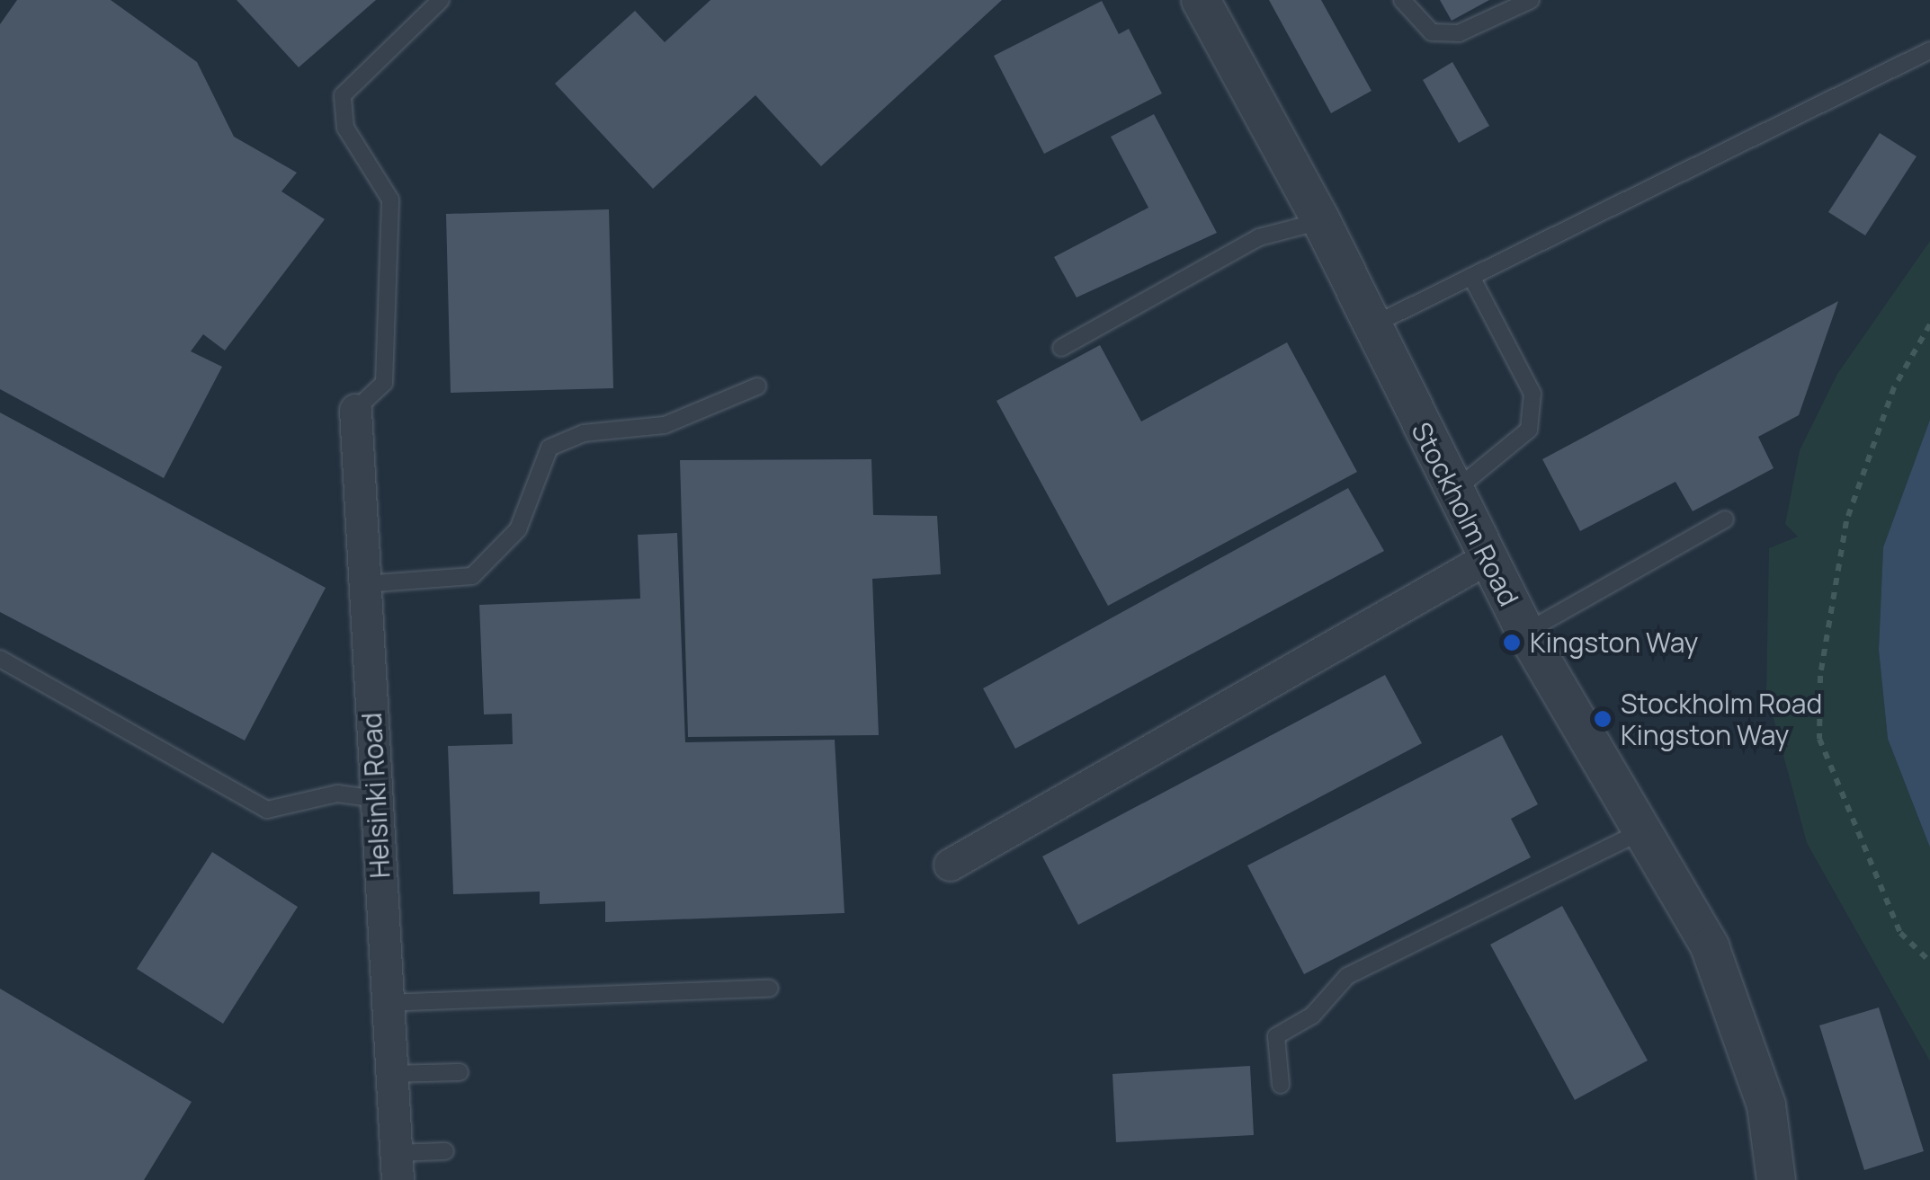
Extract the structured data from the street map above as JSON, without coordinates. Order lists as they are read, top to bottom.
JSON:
{
  "streets": {
    "street": ["Stockholm Road", "Helsinki Road"]
  },
  "places": ["Kingston Way", "Stockholm Road Kingston Way"]
}
